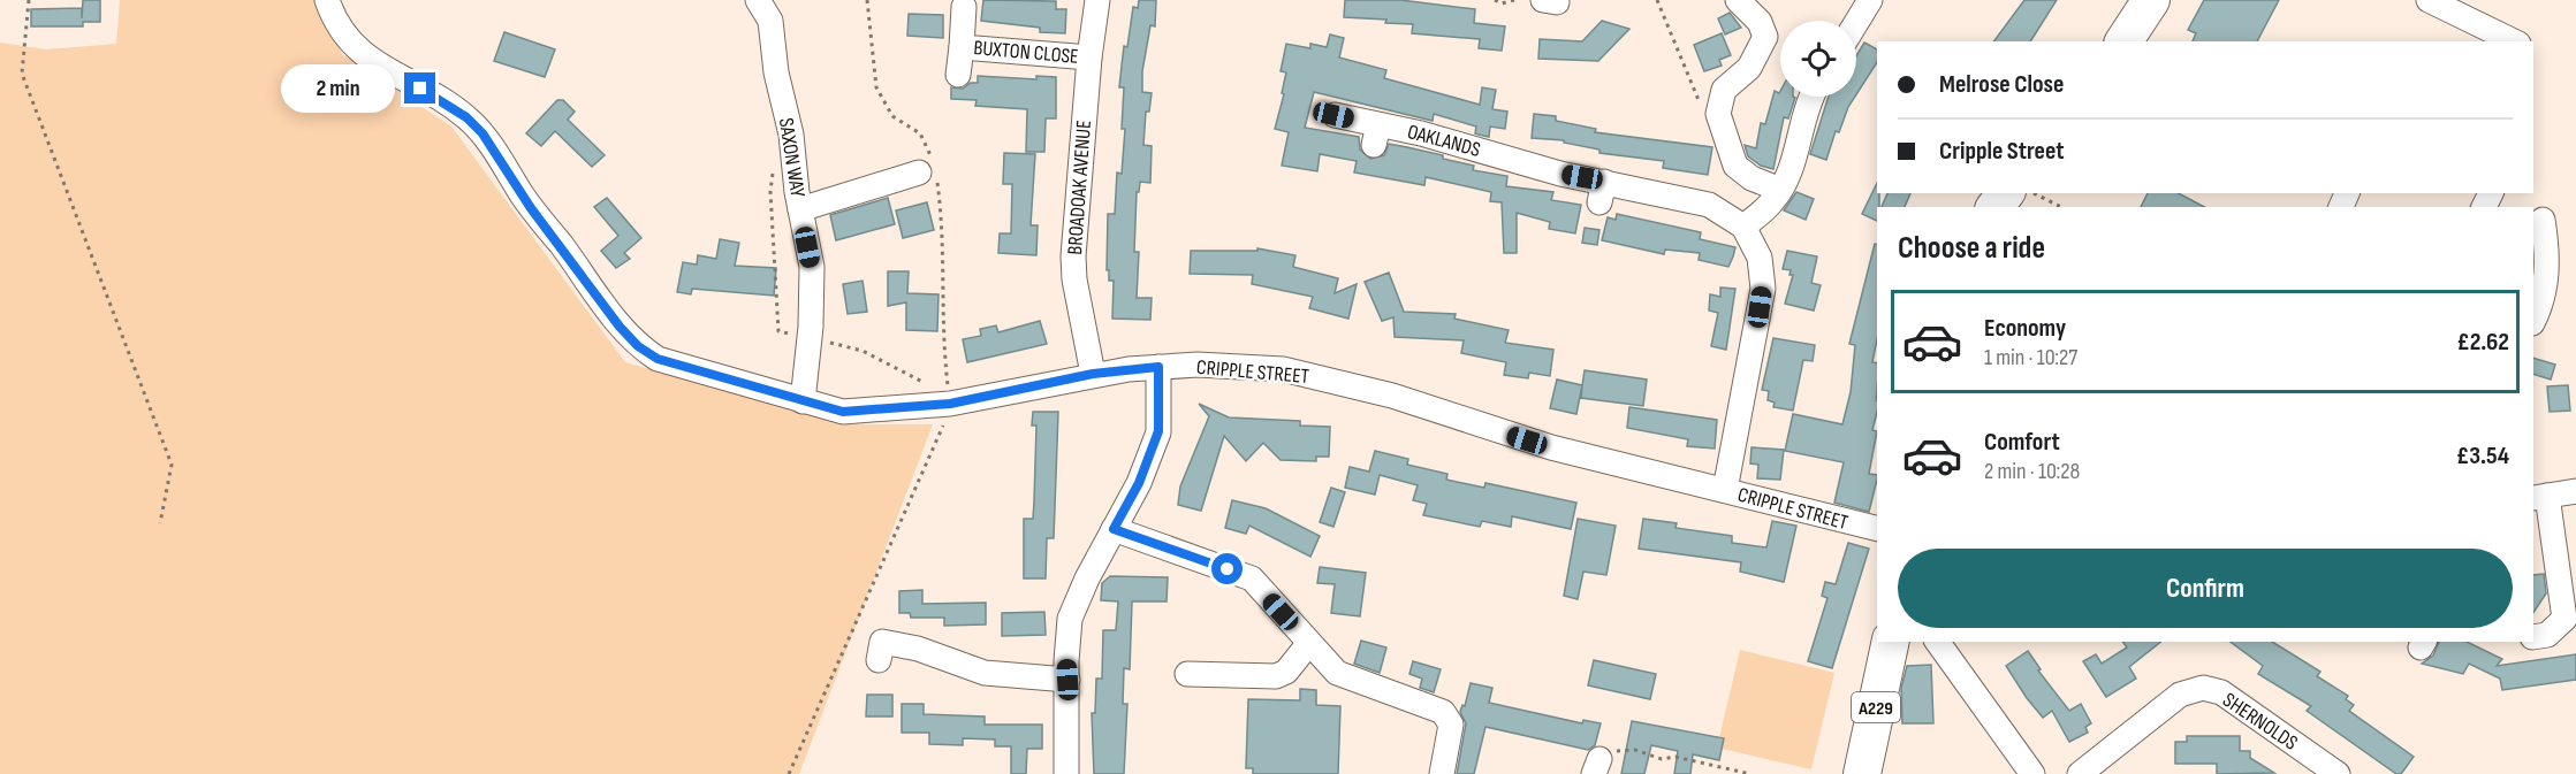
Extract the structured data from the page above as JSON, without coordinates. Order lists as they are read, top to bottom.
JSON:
{
  "streets": {
    "highway": ["A229"],
    "street": [
      "BUXTON CLOSE",
      "OAKLANDS",
      "SAXON WAY",
      "BROADOAK AVENUE",
      "CRIPPLE STREET",
      "SHERNOLDS"
    ]
  },
  "crossings": [
    ["BUXTON CLOSE", "BROADOAK AVENUE"],
    ["SAXON WAY", "CRIPPLE STREET"],
    ["BROADOAK AVENUE", "CRIPPLE STREET"]
  ],
  "page": {
    "banner": ["Melrose Close", "Cripple Street"],
    "bubble": "2 min",
    "heading": "Choose a ride",
    "list": [
      {
        "name": "Economy",
        "note": "1 min · 10:27",
        "value": "£2.62"
      },
      {
        "name": "Comfort",
        "note": "2 min · 10:28",
        "value": "£3.54"
      }
    ],
    "buttons": "Confirm"
  }
}
